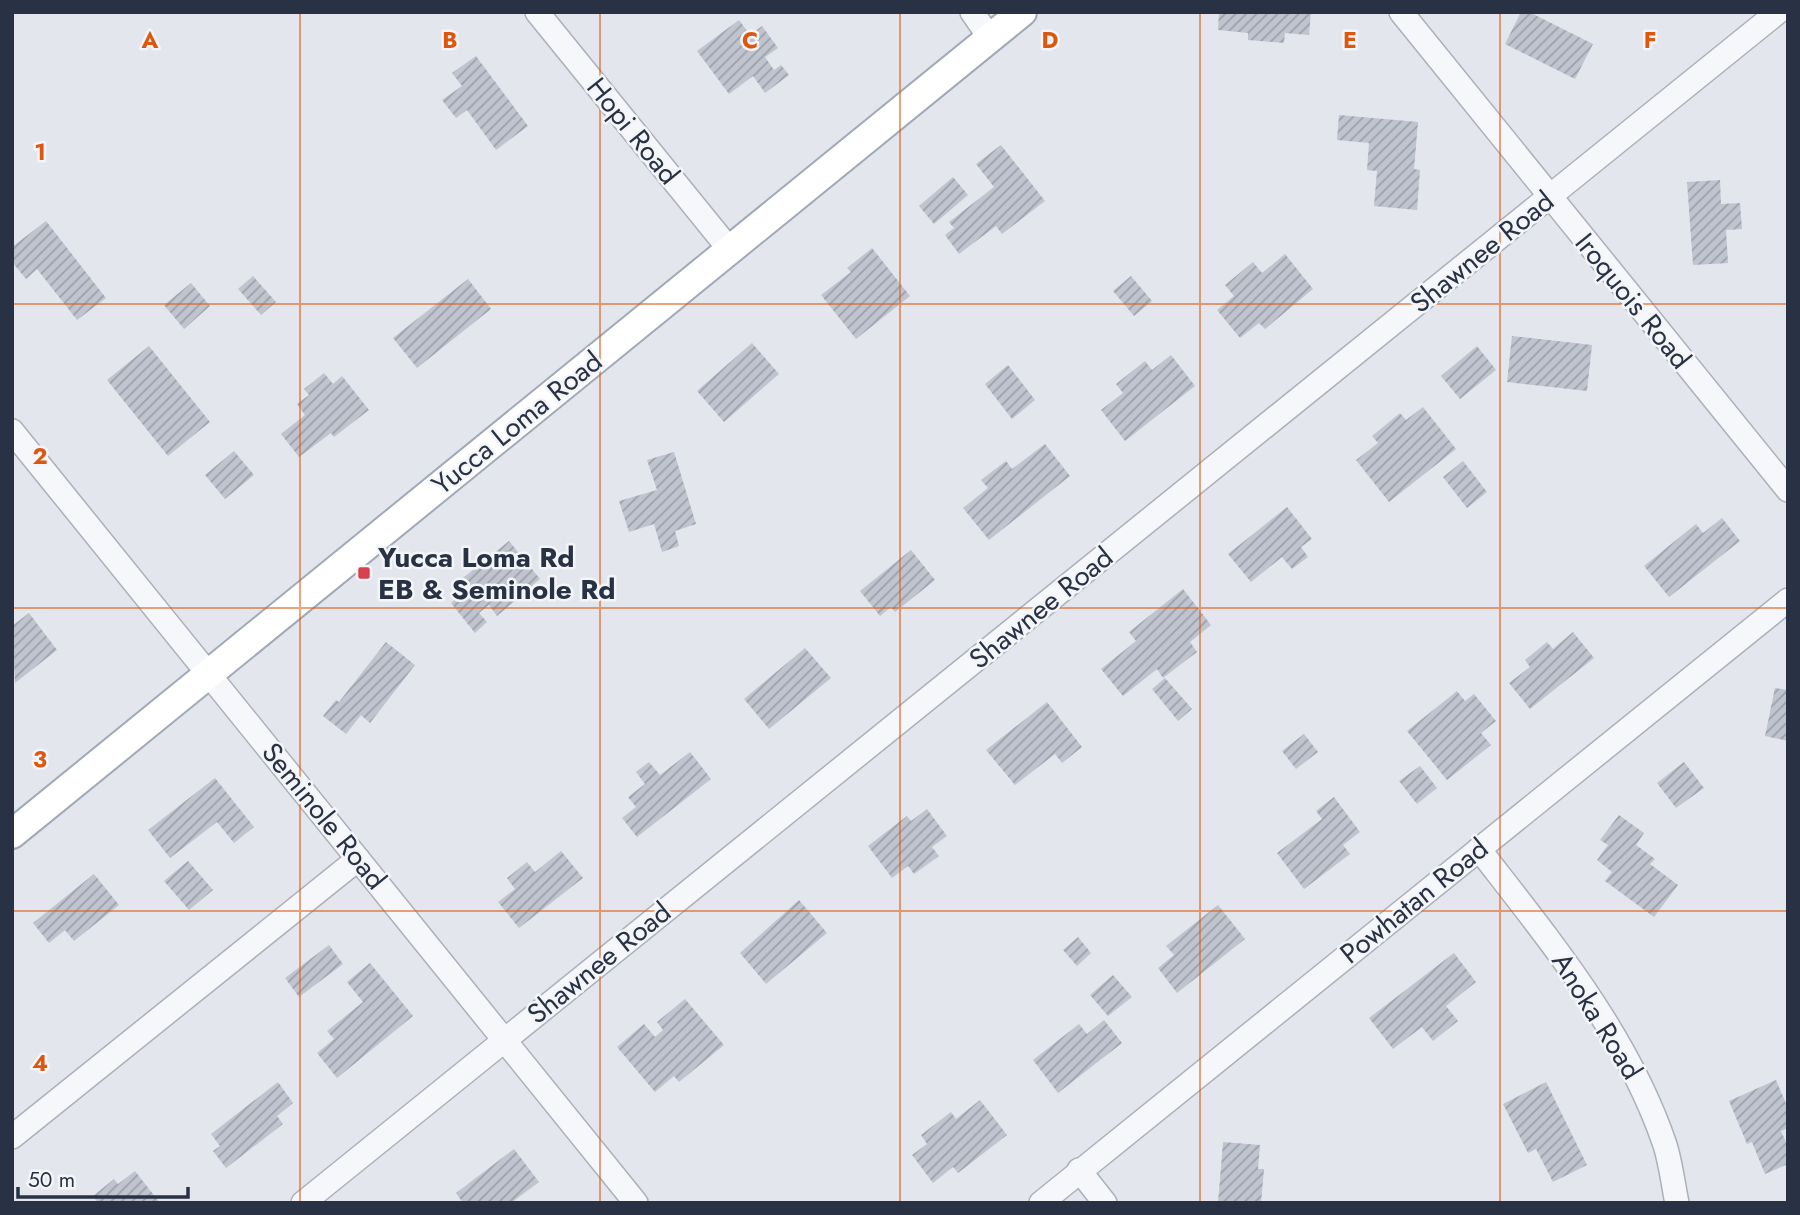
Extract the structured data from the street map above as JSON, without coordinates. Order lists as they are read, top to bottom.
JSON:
{
  "streets": {
    "main road": ["Yucca Loma Road"],
    "street": [
      "Hopi Road",
      "Shawnee Road",
      "Iroquois Road",
      "Seminole Road",
      "Powhatan Road",
      "Anoka Road"
    ]
  },
  "crossings": [
    ["Hopi Road", "Yucca Loma Road"],
    ["Shawnee Road", "Iroquois Road"],
    ["Shawnee Road", "Seminole Road"],
    ["Yucca Loma Road", "Seminole Road"],
    ["Powhatan Road", "Anoka Road"]
  ],
  "places": {
    "transit": ["Yucca Loma Rd EB & Seminole Rd"]
  },
  "scale_bar": "50 m",
  "grid": {
    "columns": [
      "A",
      "B",
      "C",
      "D",
      "E",
      "F"
    ],
    "rows": [
      "1",
      "2",
      "3",
      "4"
    ]
  }
}
